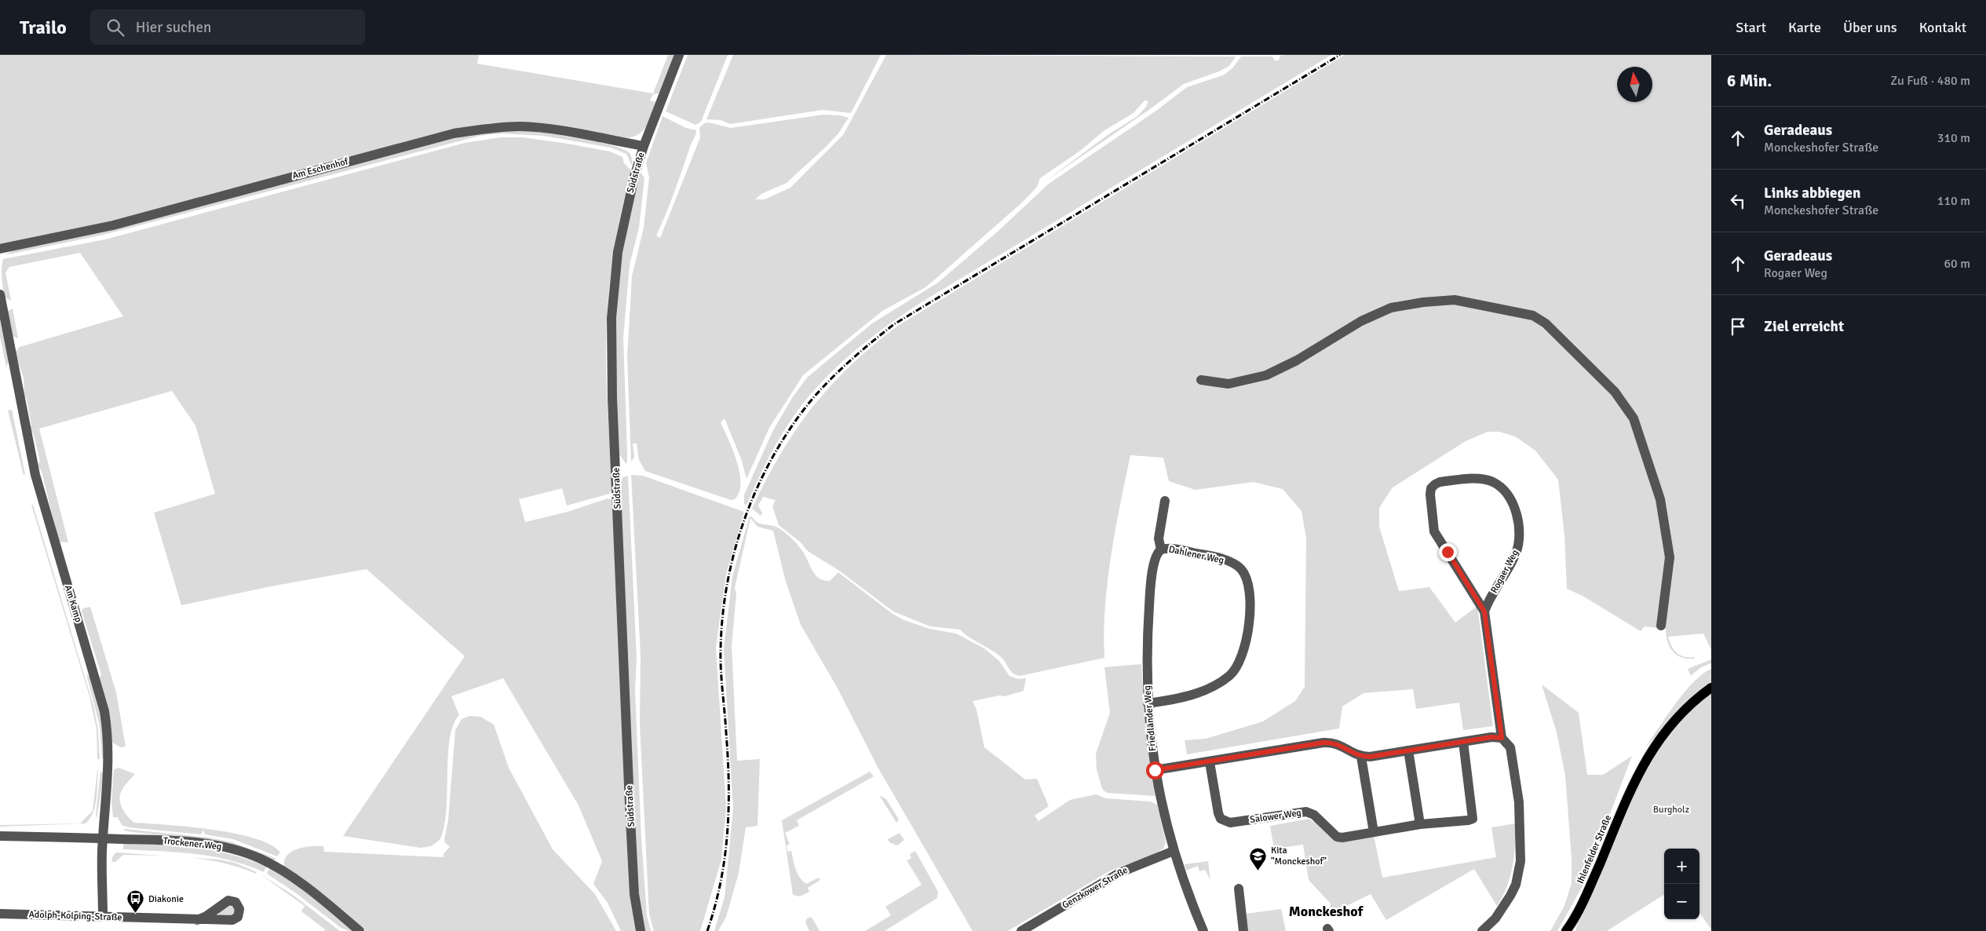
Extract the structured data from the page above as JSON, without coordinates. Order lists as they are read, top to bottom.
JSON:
{
  "streets": {
    "main road": ["Ihlenfelder Straße"],
    "street": [
      "Am Eschenhof",
      "Südstraße",
      "Dahlener Weg",
      "Rogaer Weg",
      "Am Kamp",
      "Friedländer Weg",
      "Salower Weg",
      "Trockener Weg",
      "Genzkower Straße",
      "Adolph-Kolping-Straße"
    ]
  },
  "crossings": [
    ["Am Eschenhof", "Südstraße"],
    ["Dahlener Weg", "Friedländer Weg"],
    ["Am Kamp", "Trockener Weg"],
    ["Am Kamp", "Adolph-Kolping-Straße"],
    ["Friedländer Weg", "Genzkower Straße"]
  ],
  "districts": ["Monckeshof"],
  "parks": ["Burgholz"],
  "places": {
    "school or university": ["Kita \"Monckeshof\""],
    "bus stop": ["Diakonie"]
  },
  "north": "top",
  "page": {
    "header": "Trailo",
    "search": "Hier suchen",
    "nav": [
      "Start",
      "Karte",
      "Über uns",
      "Kontakt"
    ],
    "heading": ["6 Min.", "Zu Fuß · 480 m"],
    "list": [
      ["Geradeaus", "Monckeshofer Straße", "310 m"],
      ["Links abbiegen", "Monckeshofer Straße", "110 m"],
      ["Geradeaus", "Rogaer Weg", "60 m"],
      "Ziel erreicht"
    ],
    "map_buttons": ["+", "−"]
  }
}
